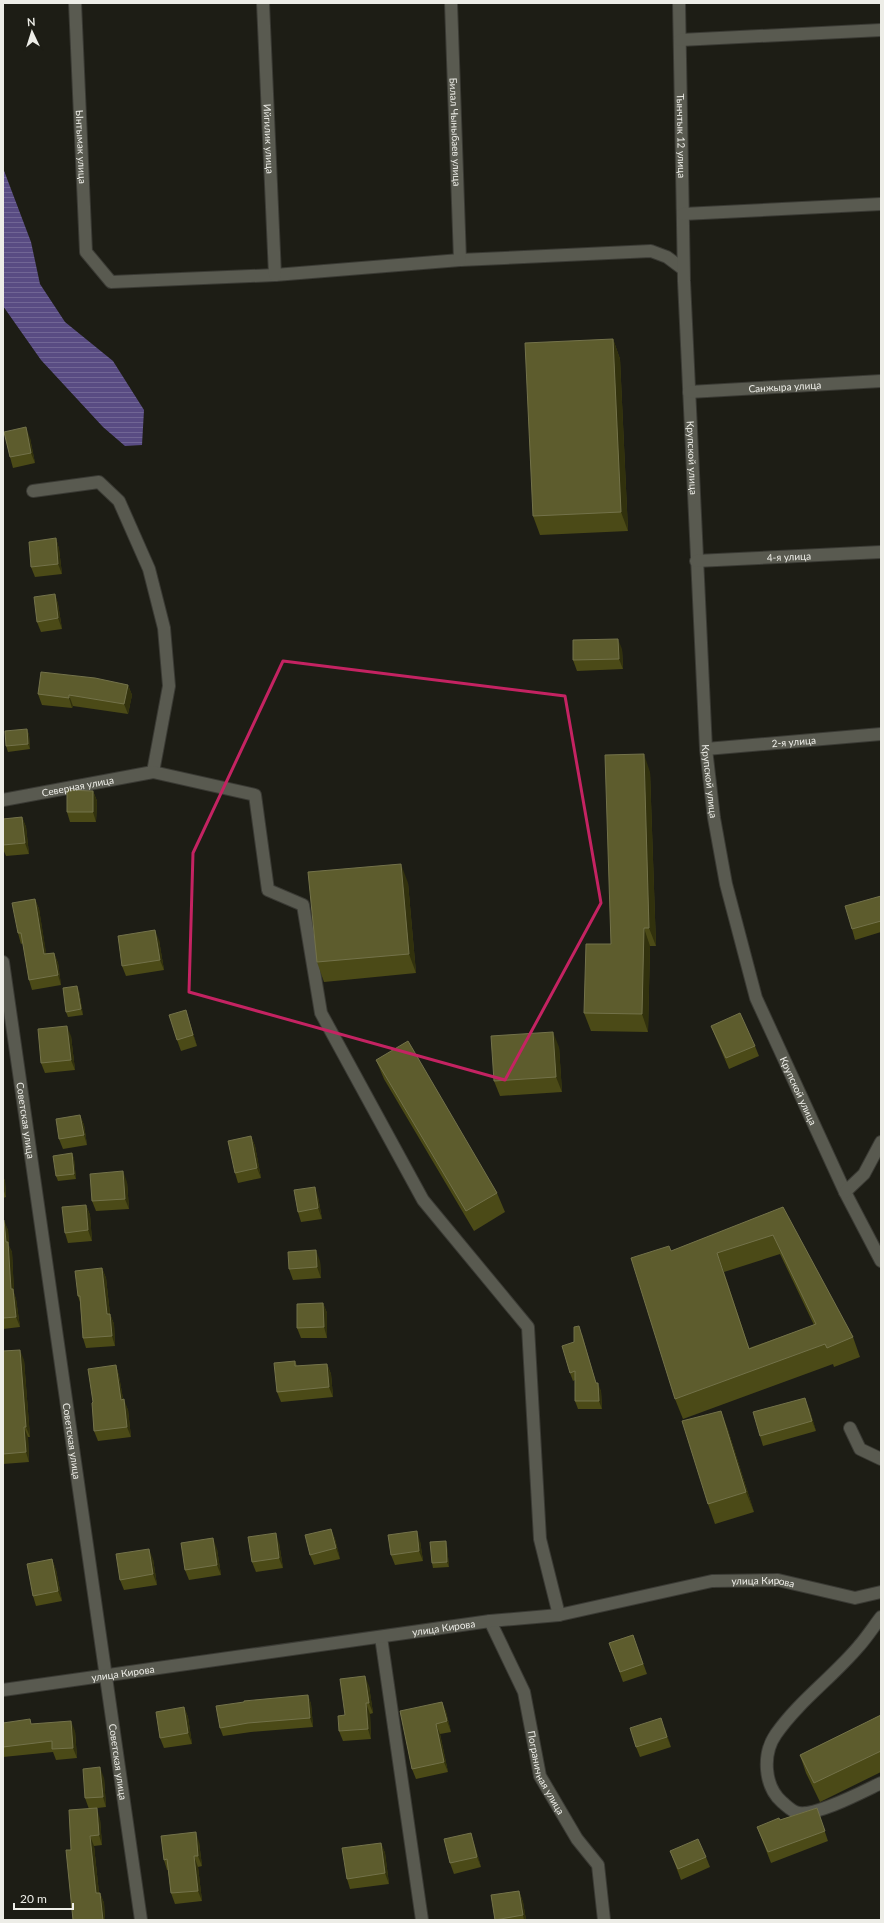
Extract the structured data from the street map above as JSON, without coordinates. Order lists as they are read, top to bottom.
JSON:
{
  "streets": {
    "street": [
      "Билал Чыныбаев улица",
      "Тынчтык 12 улица",
      "Ийгилик улица",
      "Ынтымак улица",
      "Санжыра улица",
      "Крупской улица",
      "4-я улица",
      "2-я улица",
      "Северная улица",
      "Советская улица",
      "улица Кирова",
      "Пограничная улица"
    ]
  },
  "crossings": [
    ["Тынчтык 12 улица", "Крупской улица"],
    ["Ийгилик улица", "Ынтымак улица"],
    ["Санжыра улица", "Крупской улица"],
    ["Крупской улица", "4-я улица"],
    ["Крупской улица", "2-я улица"],
    ["Советская улица", "улица Кирова"],
    ["улица Кирова", "Пограничная улица"]
  ],
  "scale_bar": "20 m",
  "north": "top"
}
